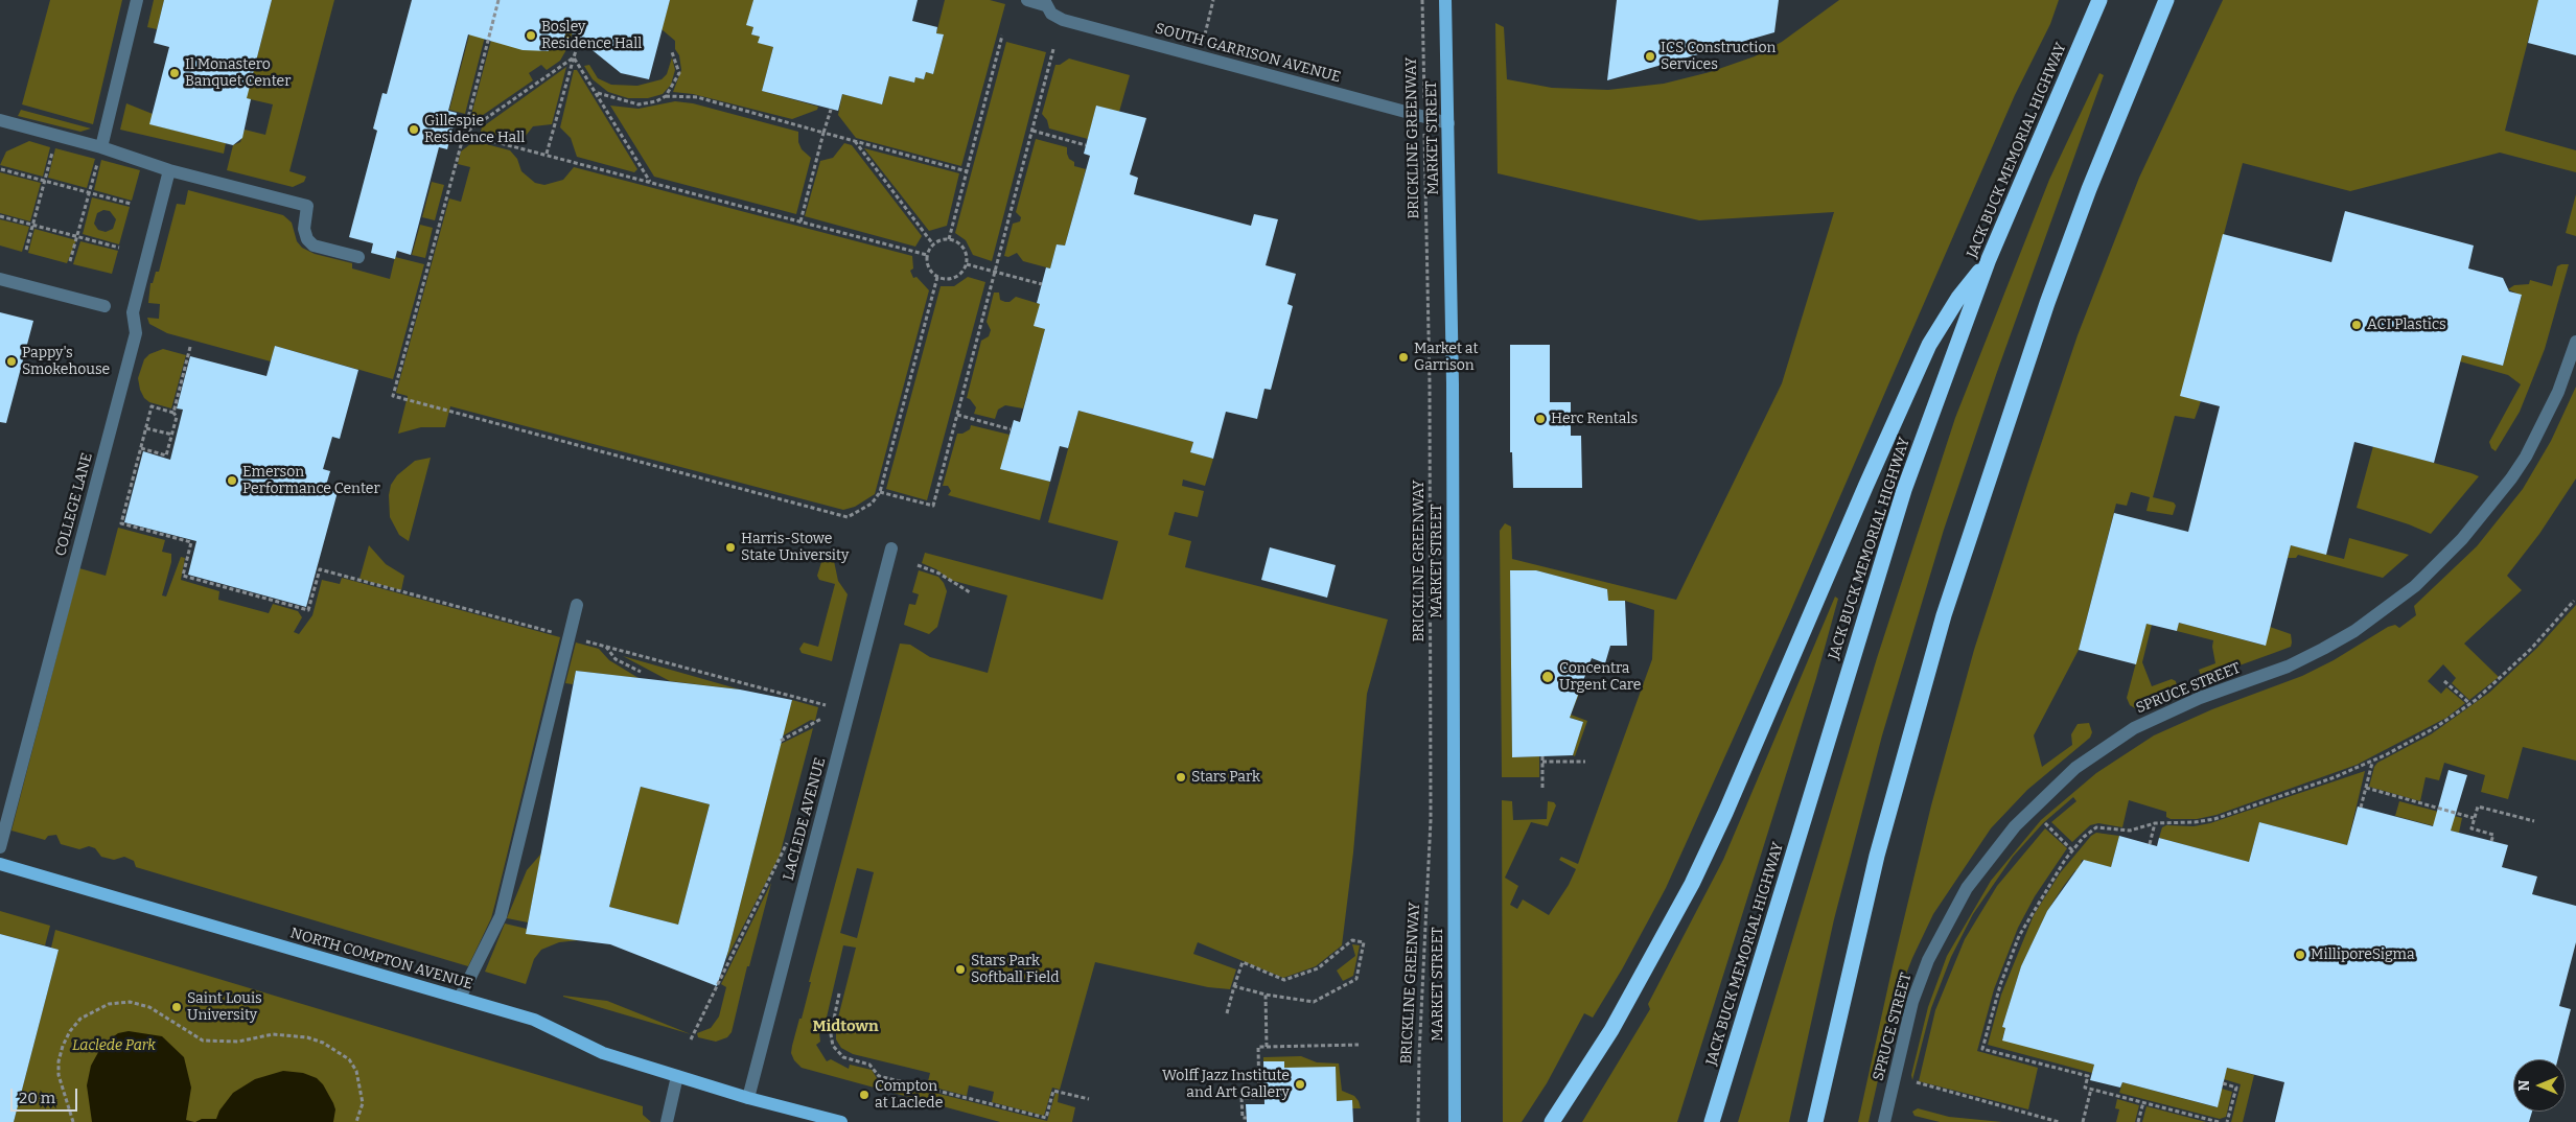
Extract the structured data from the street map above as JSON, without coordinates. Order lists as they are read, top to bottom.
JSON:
{
  "streets": {
    "highway": ["JACK BUCK MEMORIAL HIGHWAY"],
    "main road": ["MARKET STREET", "NORTH COMPTON AVENUE"],
    "street": [
      "SOUTH GARRISON AVENUE",
      "COLLEGE LANE",
      "SPRUCE STREET",
      "LACLEDE AVENUE"
    ],
    "path": ["BRICKLINE GREENWAY"]
  },
  "crossings": [
    ["SOUTH GARRISON AVENUE", "BRICKLINE GREENWAY"],
    ["SOUTH GARRISON AVENUE", "MARKET STREET"],
    ["LACLEDE AVENUE", "NORTH COMPTON AVENUE"]
  ],
  "districts": ["Midtown"],
  "parks": ["Laclede Park"],
  "places": [
    "Bosley Residence Hall",
    "ICS Construction Services",
    "Il Monastero Banquet Center",
    "Gillespie Residence Hall",
    "ACI Plastics",
    "Market at Garrison",
    "Pappy's Smokehouse",
    "Herc Rentals",
    "Emerson Performance Center",
    "Harris-Stowe State University",
    "Concentra Urgent Care",
    "Stars Park",
    "MilliporeSigma",
    "Stars Park Softball Field",
    "Saint Louis University",
    "Wolff Jazz Institute and Art Gallery",
    "Compton at Laclede"
  ],
  "scale_bar": "20 m",
  "north": "left"
}
